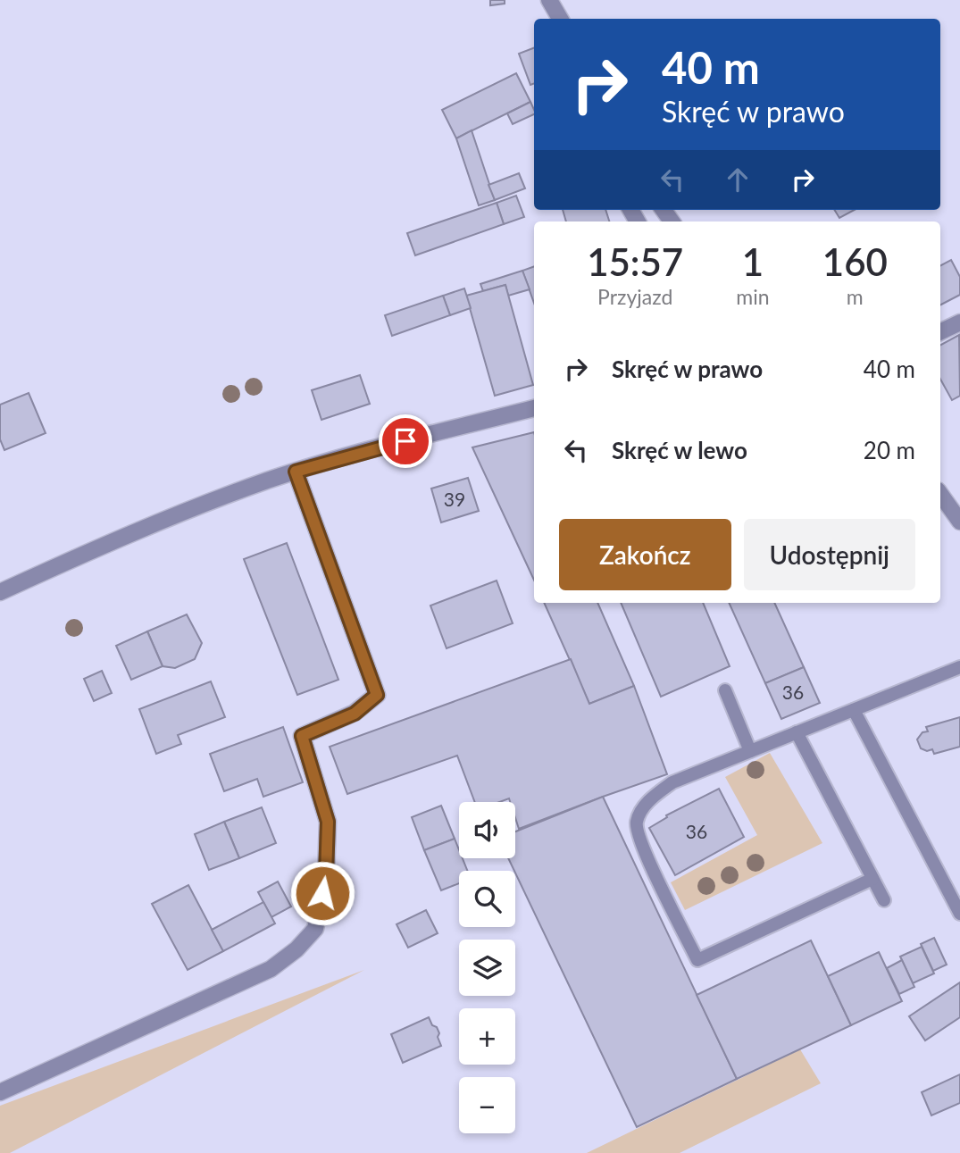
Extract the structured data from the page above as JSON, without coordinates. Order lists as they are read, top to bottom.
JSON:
{
  "house_numbers": ["39", "36", "36"],
  "page": {
    "turn": ["40 m", "Skręć w prawo"],
    "eta": [
      "15:57",
      "Przyjazd",
      "1",
      "min",
      "160",
      "m"
    ],
    "list": [
      {
        "name": "Skręć w prawo",
        "value": "40 m"
      },
      {
        "name": "Skręć w lewo",
        "value": "20 m"
      }
    ],
    "buttons": ["Zakończ", "Udostępnij"],
    "map_buttons": ["+", "−"]
  }
}
